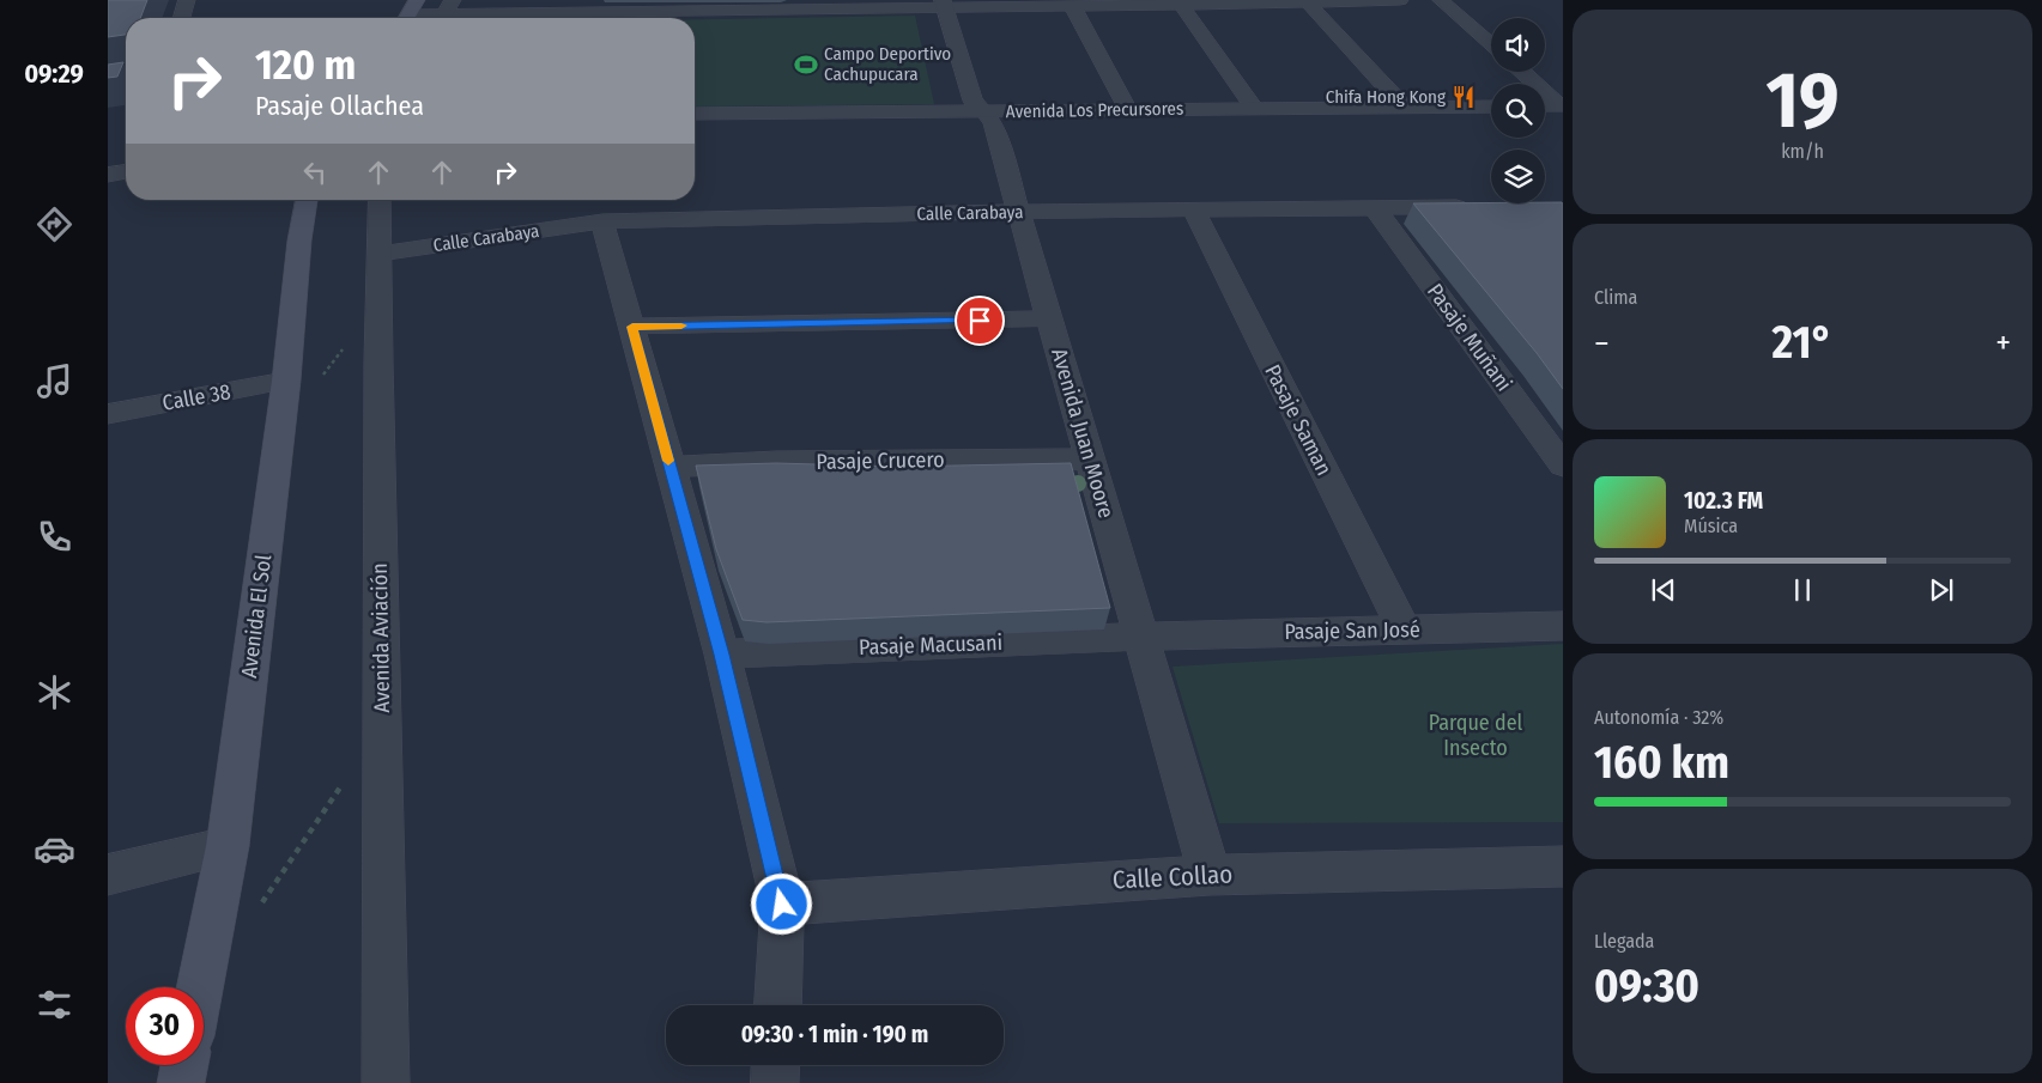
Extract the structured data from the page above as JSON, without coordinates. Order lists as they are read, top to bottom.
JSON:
{
  "streets": {
    "main road": ["Avenida El Sol"],
    "street": [
      "Avenida Los Precursores",
      "Calle Carabaya",
      "Pasaje Muñani",
      "Calle 38",
      "Pasaje Saman",
      "Avenida Juan Moore",
      "Pasaje Crucero",
      "Pasaje San José",
      "Avenida Aviación",
      "Pasaje Macusani",
      "Calle Collao"
    ]
  },
  "crossings": [
    ["Avenida Los Precursores", "Avenida Juan Moore"],
    ["Calle Carabaya", "Pasaje Muñani"],
    ["Calle Carabaya", "Pasaje Saman"],
    ["Calle Carabaya", "Avenida Juan Moore"],
    ["Calle Carabaya", "Avenida Aviación"],
    ["Calle 38", "Avenida El Sol"],
    ["Pasaje Saman", "Pasaje San José"],
    ["Avenida Juan Moore", "Pasaje Crucero"],
    ["Avenida Juan Moore", "Pasaje San José"],
    ["Avenida Juan Moore", "Pasaje Macusani"],
    ["Avenida Juan Moore", "Calle Collao"],
    ["Pasaje San José", "Pasaje Macusani"]
  ],
  "parks": ["Parque del Insecto"],
  "places": {
    "sports": ["Campo Deportivo Cachupucara"],
    "restaurant": ["Chifa Hong Kong"]
  },
  "page": {
    "tabs": "09:29",
    "tile": [
      ["19", "km/h"],
      "Clima",
      ["Autonomía · 32%", "160 km"],
      ["Llegada", "09:30"]
    ],
    "turn": ["120 m", "Pasaje Ollachea"],
    "heat": ["−", "21°", "+"],
    "song": ["102.3 FM", "Música"],
    "limit": "30",
    "trip": "09:30 · 1 min · 190 m"
  }
}
